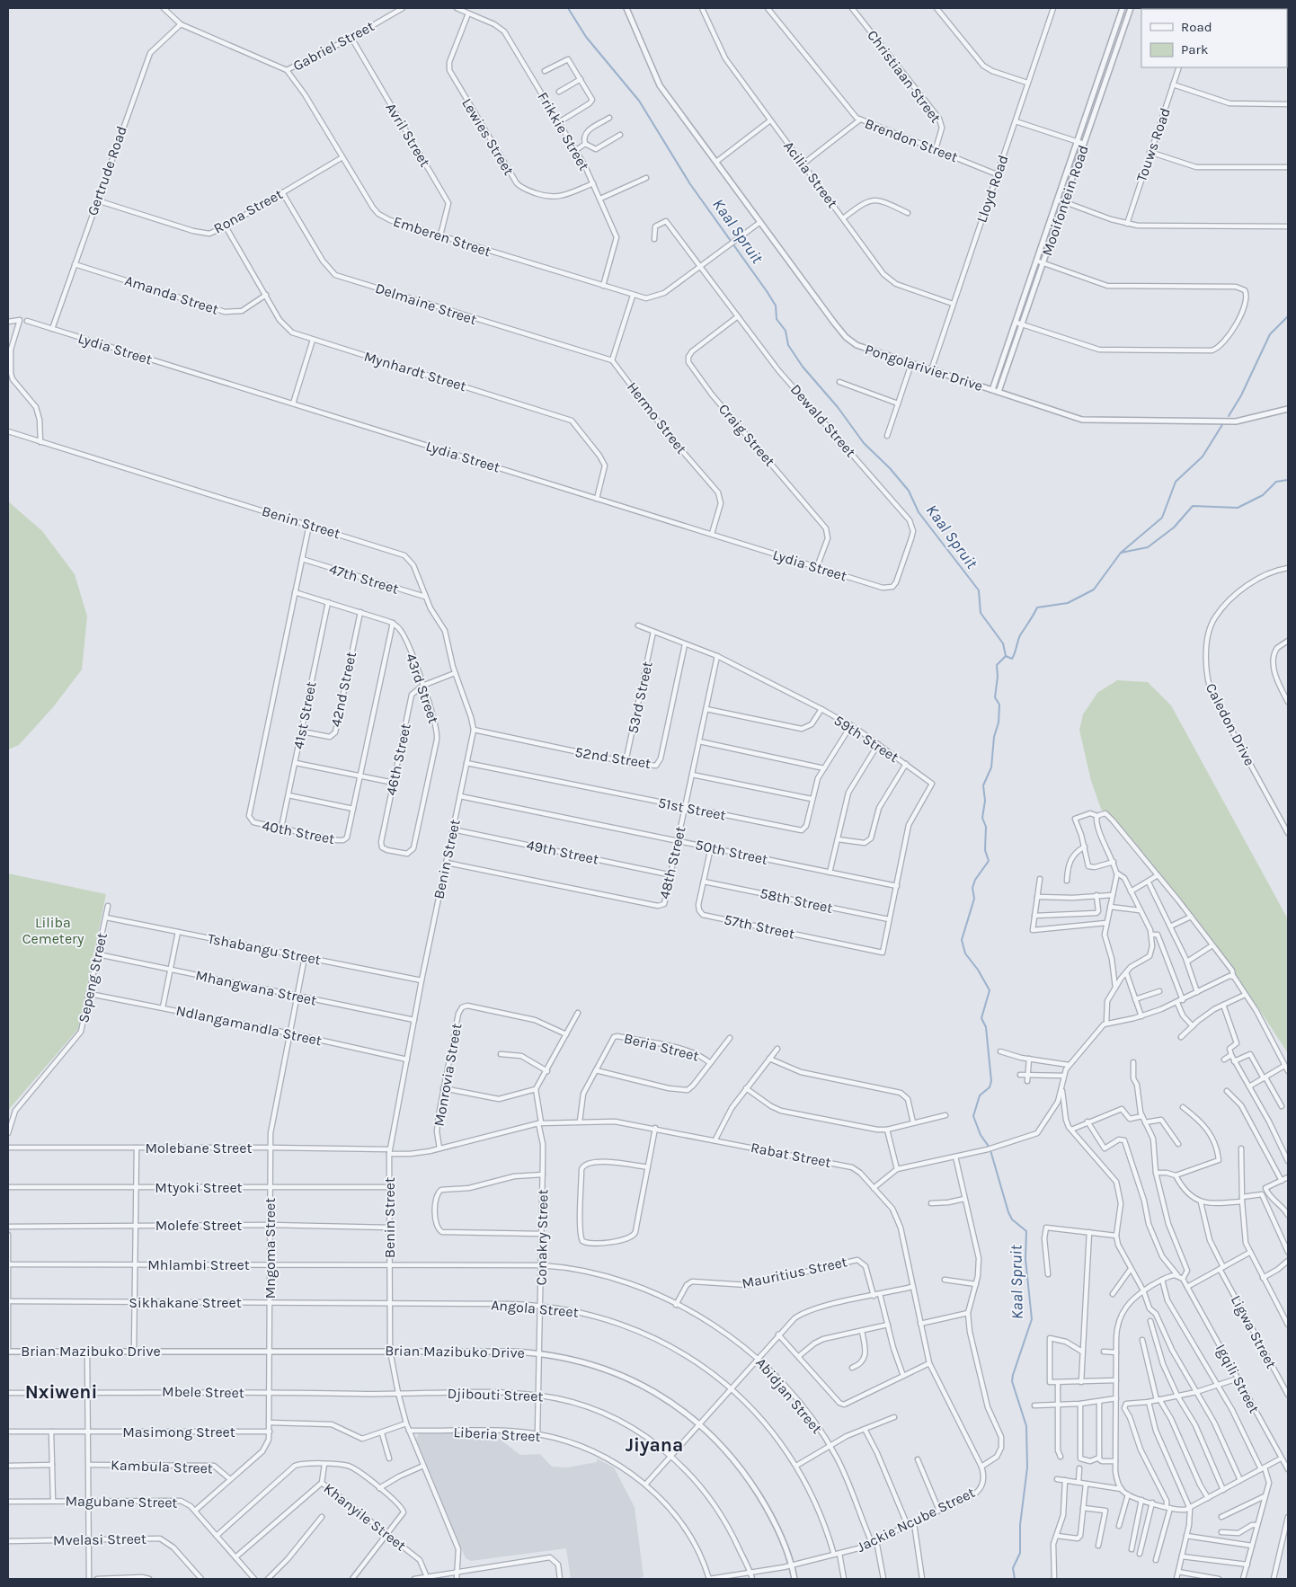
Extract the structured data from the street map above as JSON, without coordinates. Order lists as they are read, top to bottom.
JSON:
{
  "streets": {
    "street": [
      "Gabriel Street",
      "Christiaan Street",
      "Frikkie Street",
      "Avril Street",
      "Lewies Street",
      "Brendon Street",
      "Touws Road",
      "Gertrude Road",
      "Acilia Street",
      "Lloyd Road",
      "Mooifontein Road",
      "Rona Street",
      "Emberen Street",
      "Amanda Street",
      "Delmaine Street",
      "Lydia Street",
      "Pongolarivier Drive",
      "Mynhardt Street",
      "Hermo Street",
      "Dewald Street",
      "Craig Street",
      "Benin Street",
      "47th Street",
      "43rd Street",
      "42nd Street",
      "53rd Street",
      "41st Street",
      "Caledon Drive",
      "59th Street",
      "52nd Street",
      "46th Street",
      "51st Street",
      "40th Street",
      "49th Street",
      "50th Street",
      "48th Street",
      "58th Street",
      "57th Street",
      "Tshabangu Street",
      "Sepeng Street",
      "Mhangwana Street",
      "Ndlangamandla Street",
      "Beria Street",
      "Monrovia Street",
      "Molebane Street",
      "Rabat Street",
      "Mtyoki Street",
      "Molefe Street",
      "Conakry Street",
      "Mngoma Street",
      "Mhlambi Street",
      "Mauritius Street",
      "Sikhakane Street",
      "Angola Street",
      "Ligwa Street",
      "Brian Mazibuko Drive",
      "Igqili Street",
      "Mbele Street",
      "Djibouti Street",
      "Abidjan Street",
      "Masimong Street",
      "Liberia Street",
      "Kambula Street",
      "Magubane Street",
      "Khanyile Street",
      "Jackie Ncube Street",
      "Mvelasi Street"
    ]
  },
  "crossings": [
    ["Gabriel Street", "Avril Street"],
    ["Gabriel Street", "Emberen Street"],
    ["Christiaan Street", "Brendon Street"],
    ["Frikkie Street", "Lewies Street"],
    ["Frikkie Street", "Emberen Street"],
    ["Avril Street", "Emberen Street"],
    ["Brendon Street", "Lloyd Road"],
    ["Gertrude Road", "Rona Street"],
    ["Gertrude Road", "Emberen Street"],
    ["Gertrude Road", "Amanda Street"],
    ["Gertrude Road", "Lydia Street"],
    ["Acilia Street", "Lloyd Road"],
    ["Lloyd Road", "Pongolarivier Drive"],
    ["Mooifontein Road", "Pongolarivier Drive"],
    ["Rona Street", "Emberen Street"],
    ["Rona Street", "Delmaine Street"],
    ["Rona Street", "Mynhardt Street"],
    ["Emberen Street", "Pongolarivier Drive"],
    ["Emberen Street", "Dewald Street"],
    ["Amanda Street", "Mynhardt Street"],
    ["Delmaine Street", "Hermo Street"],
    ["Lydia Street", "Mynhardt Street"],
    ["Lydia Street", "Hermo Street"],
    ["Lydia Street", "Dewald Street"],
    ["Lydia Street", "Craig Street"],
    ["Dewald Street", "Craig Street"],
    ["Benin Street", "47th Street"],
    ["Benin Street", "52nd Street"],
    ["Benin Street", "51st Street"],
    ["Benin Street", "40th Street"],
    ["Benin Street", "49th Street"],
    ["Benin Street", "50th Street"],
    ["Benin Street", "48th Street"],
    ["Benin Street", "Tshabangu Street"],
    ["Benin Street", "Mhangwana Street"],
    ["Benin Street", "Ndlangamandla Street"],
    ["Benin Street", "Molebane Street"],
    ["Benin Street", "Rabat Street"],
    ["Benin Street", "Mtyoki Street"],
    ["Benin Street", "Molefe Street"],
    ["Benin Street", "Mhlambi Street"],
    ["Benin Street", "Sikhakane Street"],
    ["Benin Street", "Angola Street"],
    ["Benin Street", "Brian Mazibuko Drive"],
    ["Benin Street", "Mbele Street"],
    ["Benin Street", "Djibouti Street"],
    ["Benin Street", "Abidjan Street"],
    ["Benin Street", "Liberia Street"],
    ["47th Street", "40th Street"],
    ["43rd Street", "46th Street"],
    ["43rd Street", "40th Street"],
    ["42nd Street", "41st Street"],
    ["53rd Street", "59th Street"],
    ["53rd Street", "52nd Street"],
    ["41st Street", "40th Street"],
    ["59th Street", "52nd Street"],
    ["59th Street", "51st Street"],
    ["59th Street", "50th Street"],
    ["59th Street", "48th Street"],
    ["59th Street", "58th Street"],
    ["59th Street", "57th Street"],
    ["51st Street", "48th Street"],
    ["49th Street", "48th Street"],
    ["50th Street", "48th Street"],
    ["50th Street", "57th Street"],
    ["58th Street", "57th Street"],
    ["Tshabangu Street", "Sepeng Street"],
    ["Tshabangu Street", "Mngoma Street"],
    ["Sepeng Street", "Mhangwana Street"],
    ["Sepeng Street", "Ndlangamandla Street"],
    ["Mhangwana Street", "Mngoma Street"],
    ["Ndlangamandla Street", "Mngoma Street"],
    ["Monrovia Street", "Rabat Street"],
    ["Molebane Street", "Rabat Street"],
    ["Molebane Street", "Mngoma Street"],
    ["Rabat Street", "Conakry Street"],
    ["Rabat Street", "Jackie Ncube Street"],
    ["Mtyoki Street", "Mngoma Street"],
    ["Molefe Street", "Mngoma Street"],
    ["Conakry Street", "Angola Street"],
    ["Conakry Street", "Brian Mazibuko Drive"],
    ["Conakry Street", "Djibouti Street"],
    ["Conakry Street", "Abidjan Street"],
    ["Conakry Street", "Liberia Street"],
    ["Mngoma Street", "Mhlambi Street"],
    ["Mngoma Street", "Sikhakane Street"],
    ["Mngoma Street", "Brian Mazibuko Drive"],
    ["Mngoma Street", "Mbele Street"],
    ["Mngoma Street", "Masimong Street"],
    ["Mngoma Street", "Kambula Street"],
    ["Mngoma Street", "Magubane Street"],
    ["Mhlambi Street", "Abidjan Street"],
    ["Mauritius Street", "Abidjan Street"],
    ["Sikhakane Street", "Angola Street"],
    ["Angola Street", "Jackie Ncube Street"],
    ["Brian Mazibuko Drive", "Jackie Ncube Street"],
    ["Mbele Street", "Djibouti Street"],
    ["Djibouti Street", "Jackie Ncube Street"],
    ["Abidjan Street", "Jackie Ncube Street"],
    ["Liberia Street", "Jackie Ncube Street"],
    ["Magubane Street", "Khanyile Street"]
  ],
  "districts": ["Nxiweni", "Jiyana"],
  "water": ["Kaal Spruit"],
  "parks": ["Liliba Cemetery"],
  "legend": ["Road", "Park"]
}
